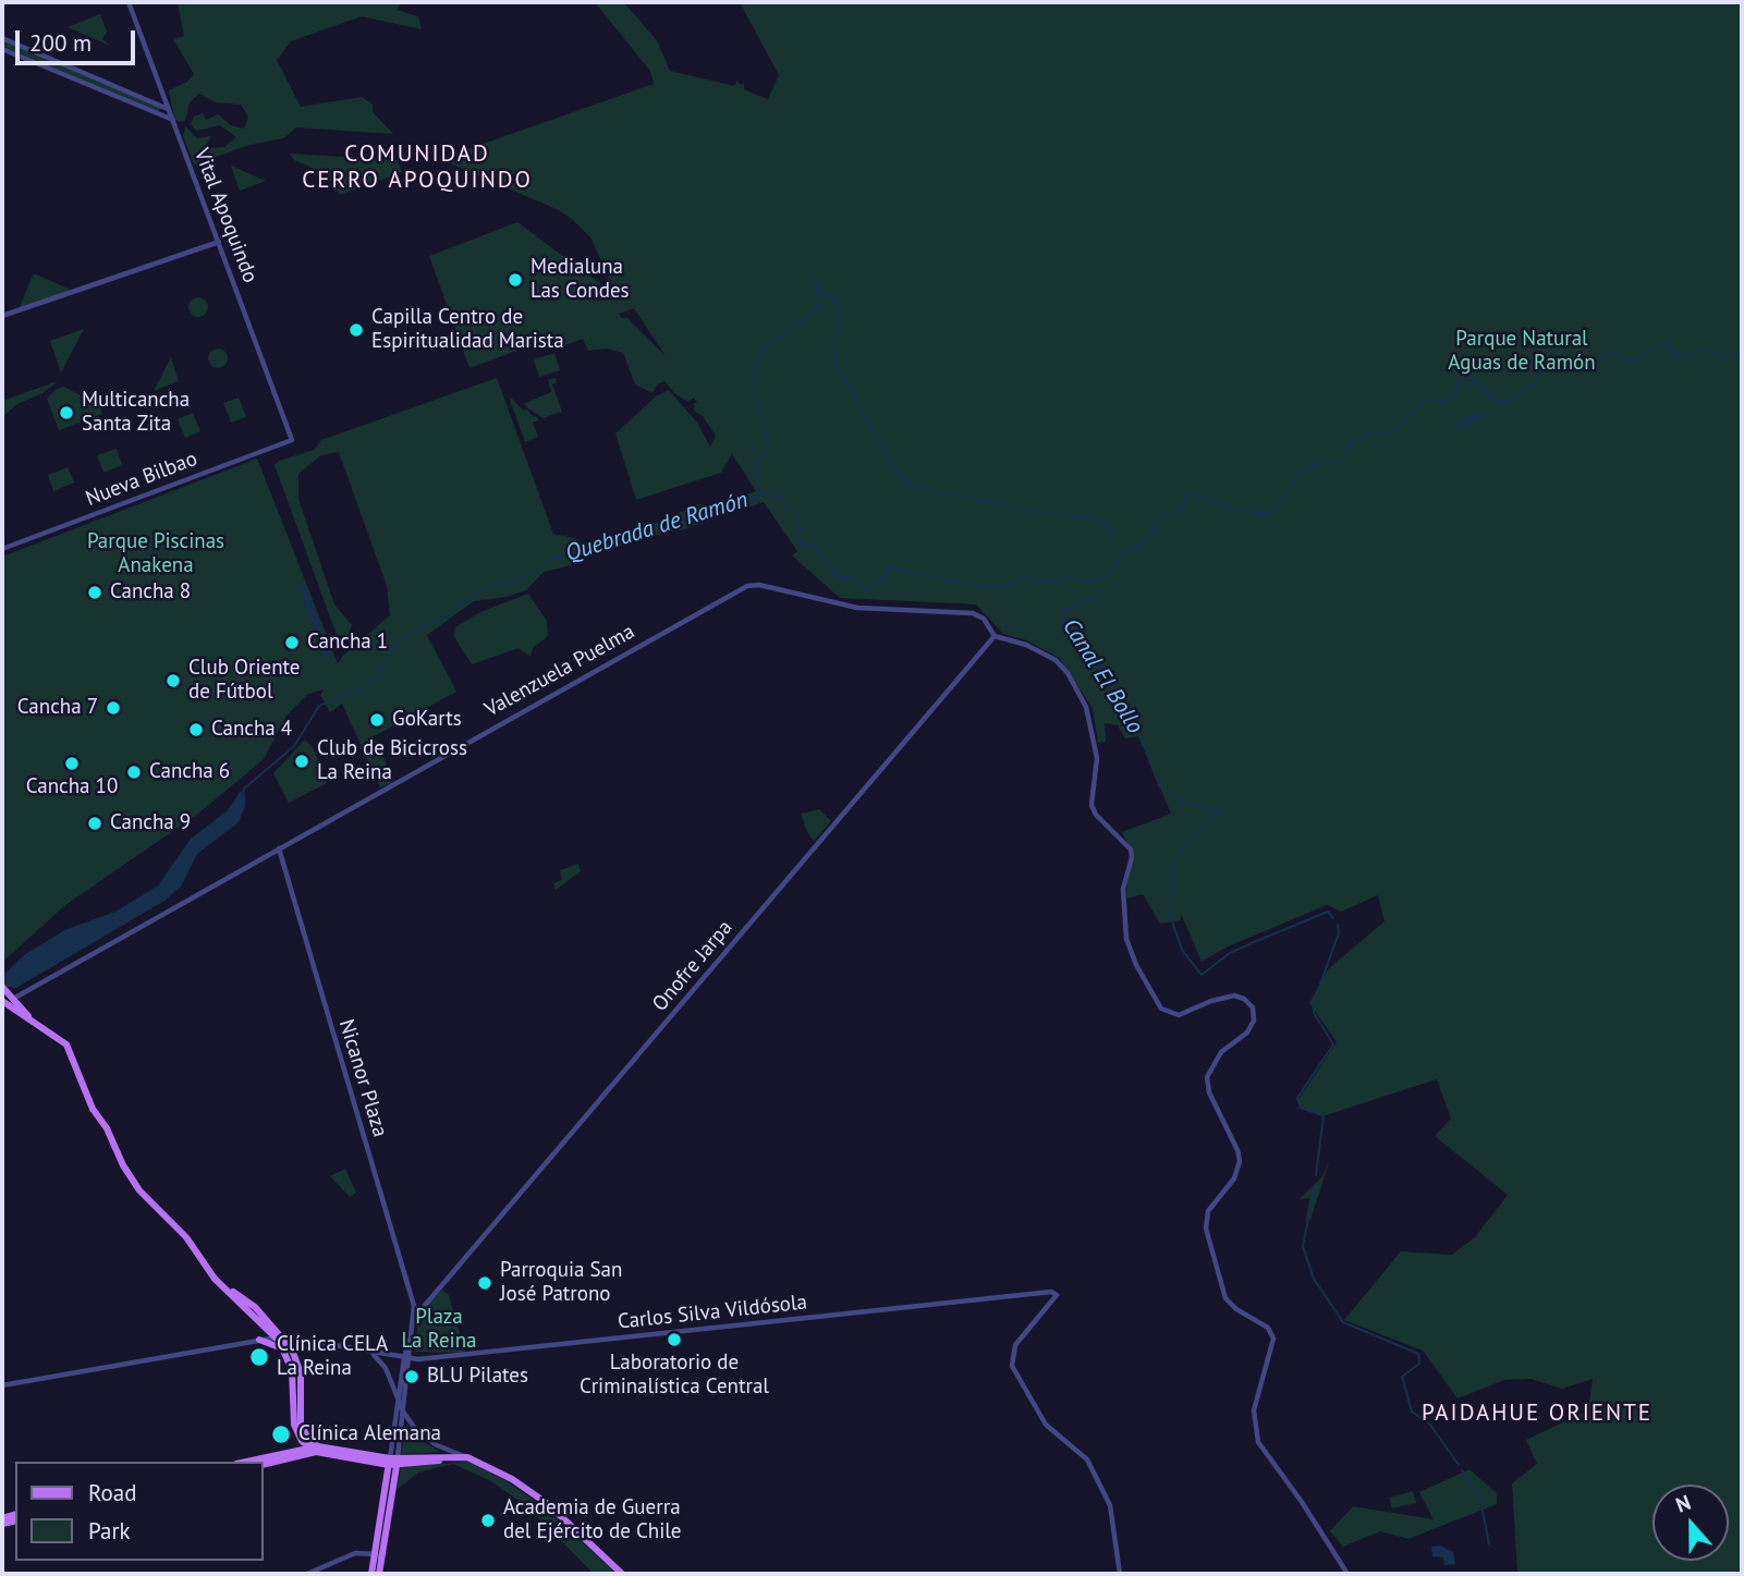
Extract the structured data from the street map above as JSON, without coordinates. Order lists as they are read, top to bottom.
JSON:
{
  "streets": {
    "main road": ["Valenzuela Puelma"],
    "street": [
      "Vital Apoquindo",
      "Nueva Bilbao",
      "Onofre Jarpa",
      "Nicanor Plaza",
      "Carlos Silva Vildósola"
    ]
  },
  "crossings": [
    ["Vital Apoquindo", "Nueva Bilbao"],
    ["Valenzuela Puelma", "Onofre Jarpa"],
    ["Valenzuela Puelma", "Nicanor Plaza"],
    ["Onofre Jarpa", "Nicanor Plaza"]
  ],
  "districts": ["COMUNIDAD CERRO APOQUINDO", "PAIDAHUE ORIENTE"],
  "water": ["Quebrada de Ramón", "Canal El Bollo"],
  "parks": ["Parque Natural Aguas de Ramón", "Parque Piscinas Anakena", "Plaza La Reina"],
  "places": [
    "Medialuna Las Condes",
    "Capilla Centro de Espiritualidad Marista",
    "Multicancha Santa Zita",
    "Cancha 8",
    "Cancha 1",
    "Club Oriente de Fútbol",
    "Cancha 7",
    "GoKarts",
    "Cancha 4",
    "Club de Bicicross La Reina",
    "Cancha 10",
    "Cancha 6",
    "Cancha 9",
    "Parroquia San José Patrono",
    "Laboratorio de Criminalística Central",
    "Clínica CELA La Reina",
    "BLU Pilates",
    "Clínica Alemana",
    "Academia de Guerra del Ejército de Chile"
  ],
  "legend": ["Road", "Park"],
  "scale_bar": "200 m",
  "north": "top"
}
